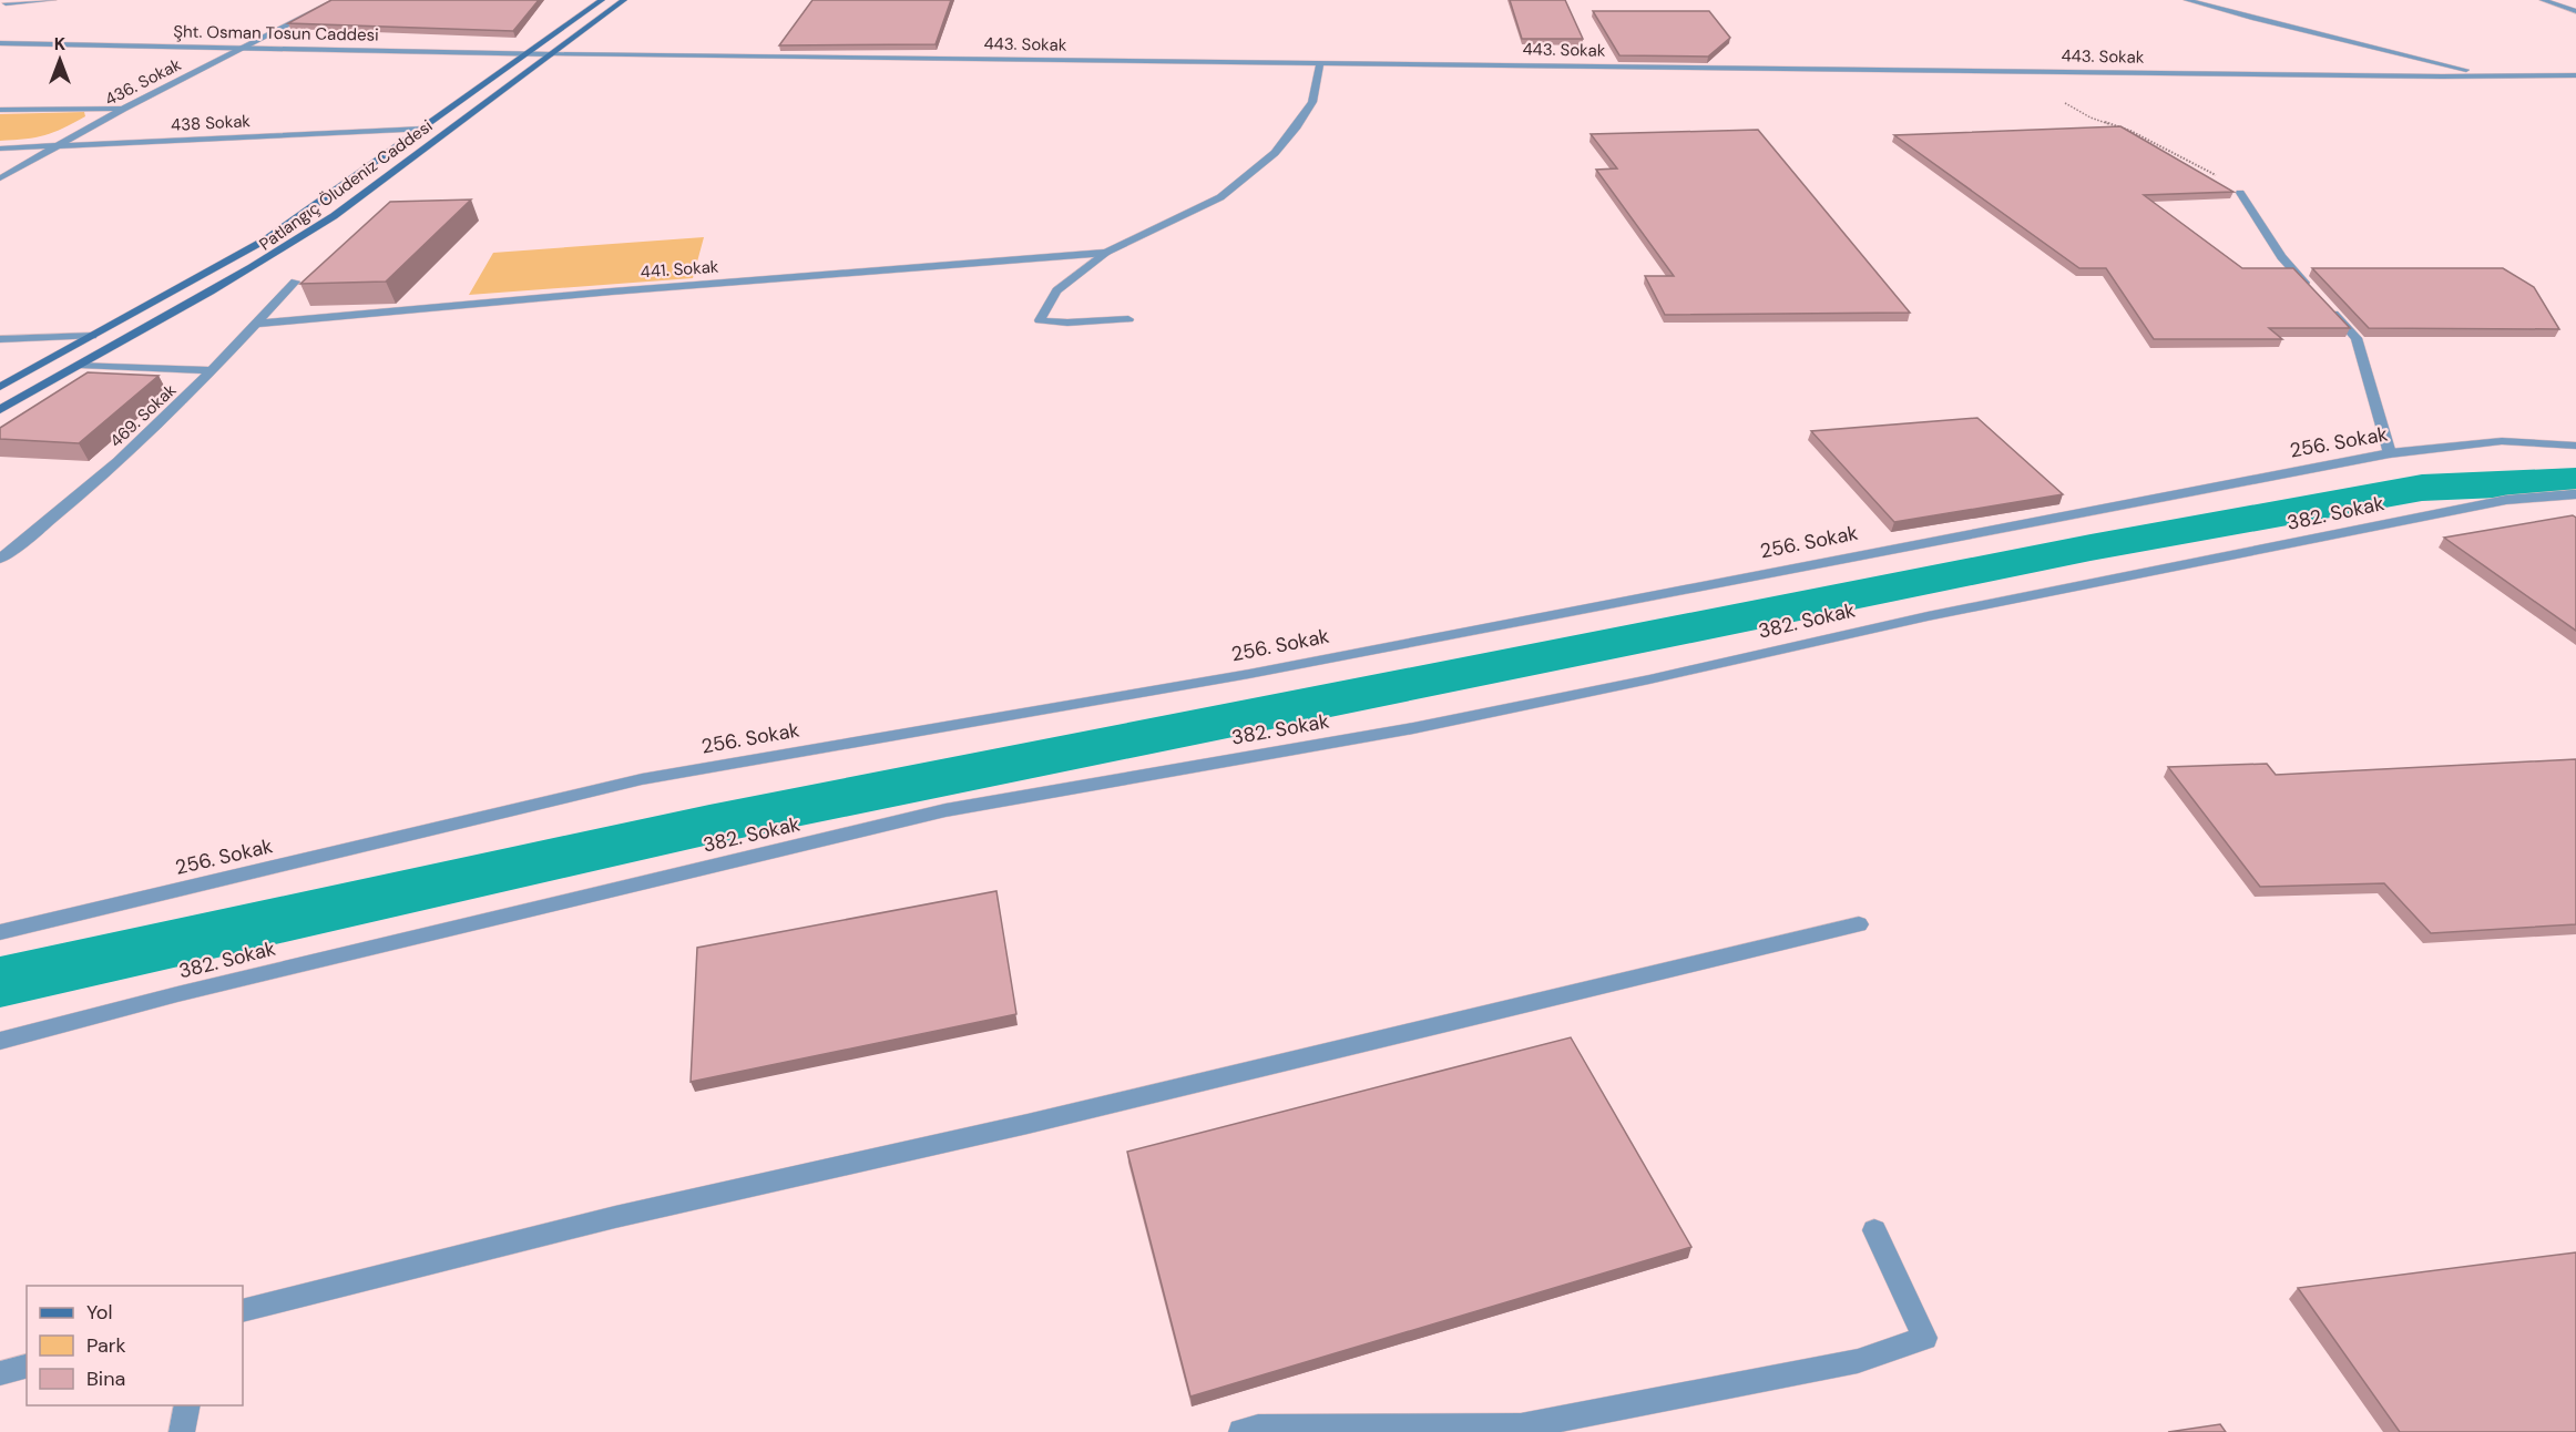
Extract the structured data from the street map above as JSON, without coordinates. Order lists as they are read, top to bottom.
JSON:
{
  "streets": {
    "main road": ["Patlangıç Öludeniz Caddesi"],
    "street": [
      "Şht. Osman Tosun Caddesi",
      "443. Sokak",
      "436. Sokak",
      "438 Sokak",
      "441. Sokak",
      "469. Sokak",
      "256. Sokak",
      "382. Sokak"
    ]
  },
  "crossings": [
    ["Şht. Osman Tosun Caddesi", "443. Sokak"],
    ["Şht. Osman Tosun Caddesi", "436. Sokak"],
    ["Şht. Osman Tosun Caddesi", "Patlangıç Öludeniz Caddesi"],
    ["443. Sokak", "Patlangıç Öludeniz Caddesi"],
    ["436. Sokak", "438 Sokak"],
    ["438 Sokak", "Patlangıç Öludeniz Caddesi"],
    ["441. Sokak", "469. Sokak"]
  ],
  "legend": ["Yol", "Park", "Bina"],
  "north": "top"
}
